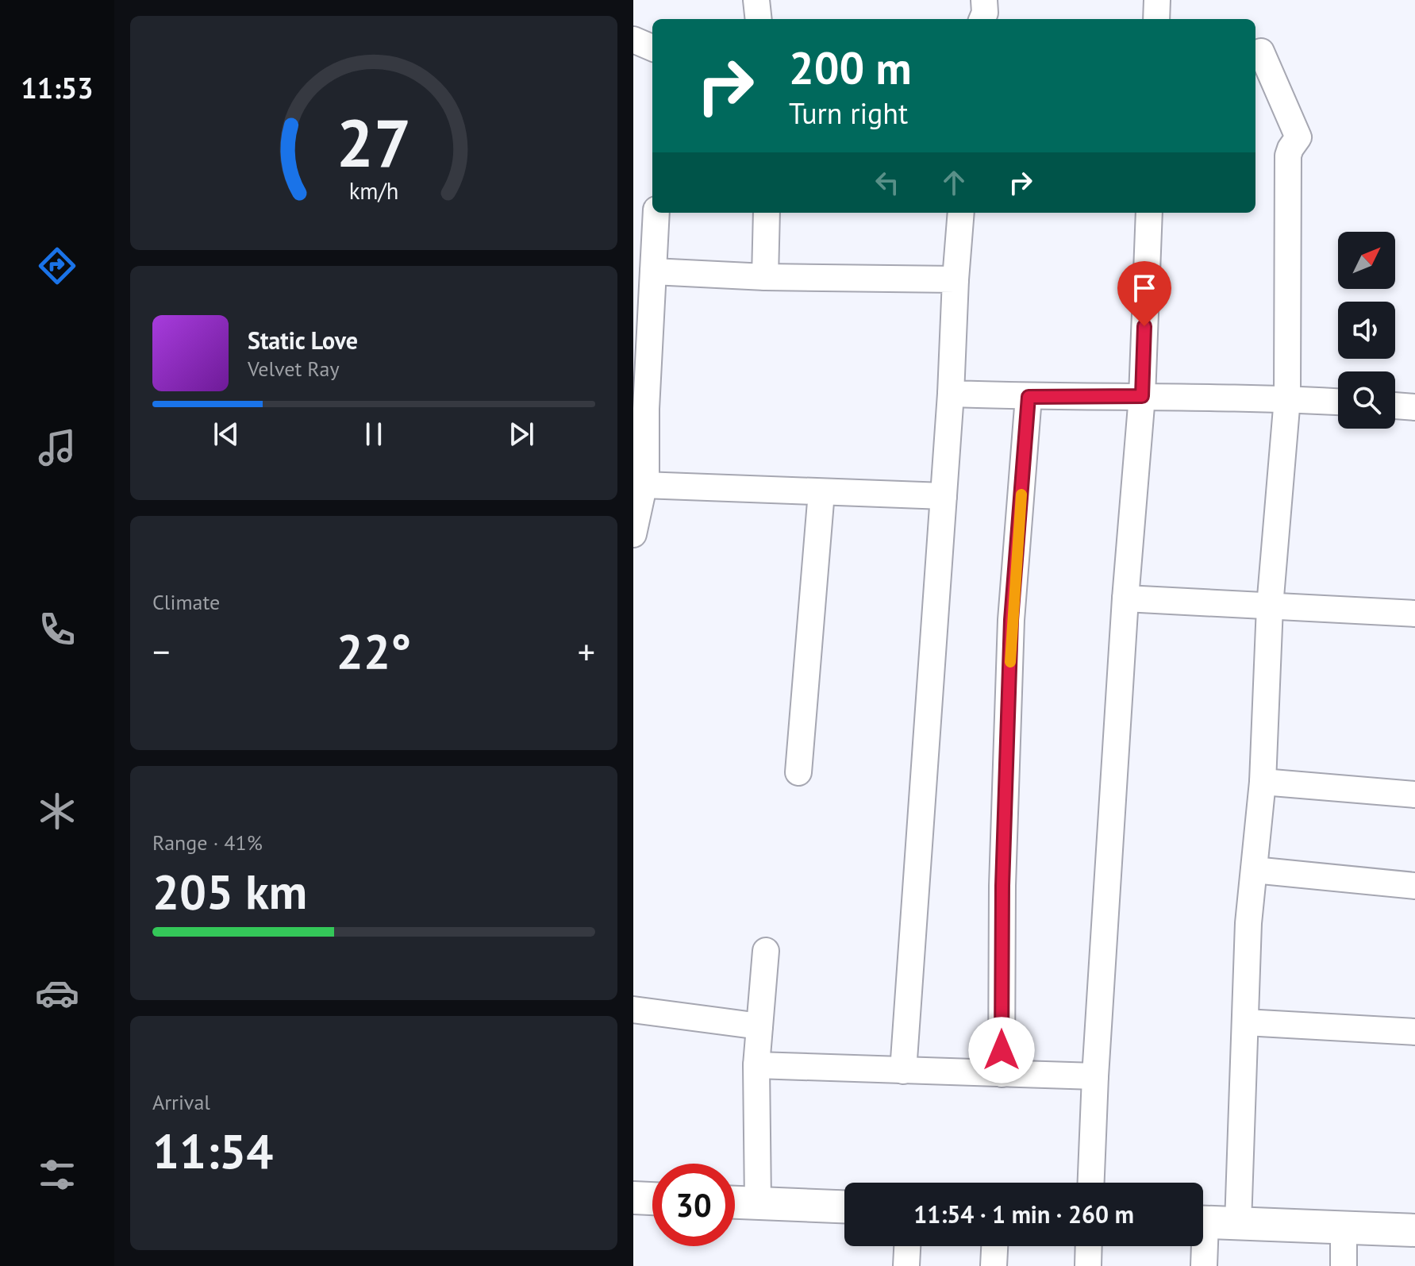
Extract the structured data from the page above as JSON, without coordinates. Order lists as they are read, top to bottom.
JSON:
{
  "north": "top right",
  "page": {
    "tabs": "11:53",
    "turn": ["200 m", "Turn right"],
    "song": ["Static Love", "Velvet Ray"],
    "tile": [
      "Climate",
      ["Range · 41%", "205 km"],
      ["Arrival", "11:54"]
    ],
    "heat": ["−", "22°", "+"],
    "limit": "30",
    "trip": "11:54 · 1 min · 260 m",
    "gauge": ["27", "km/h"]
  }
}
